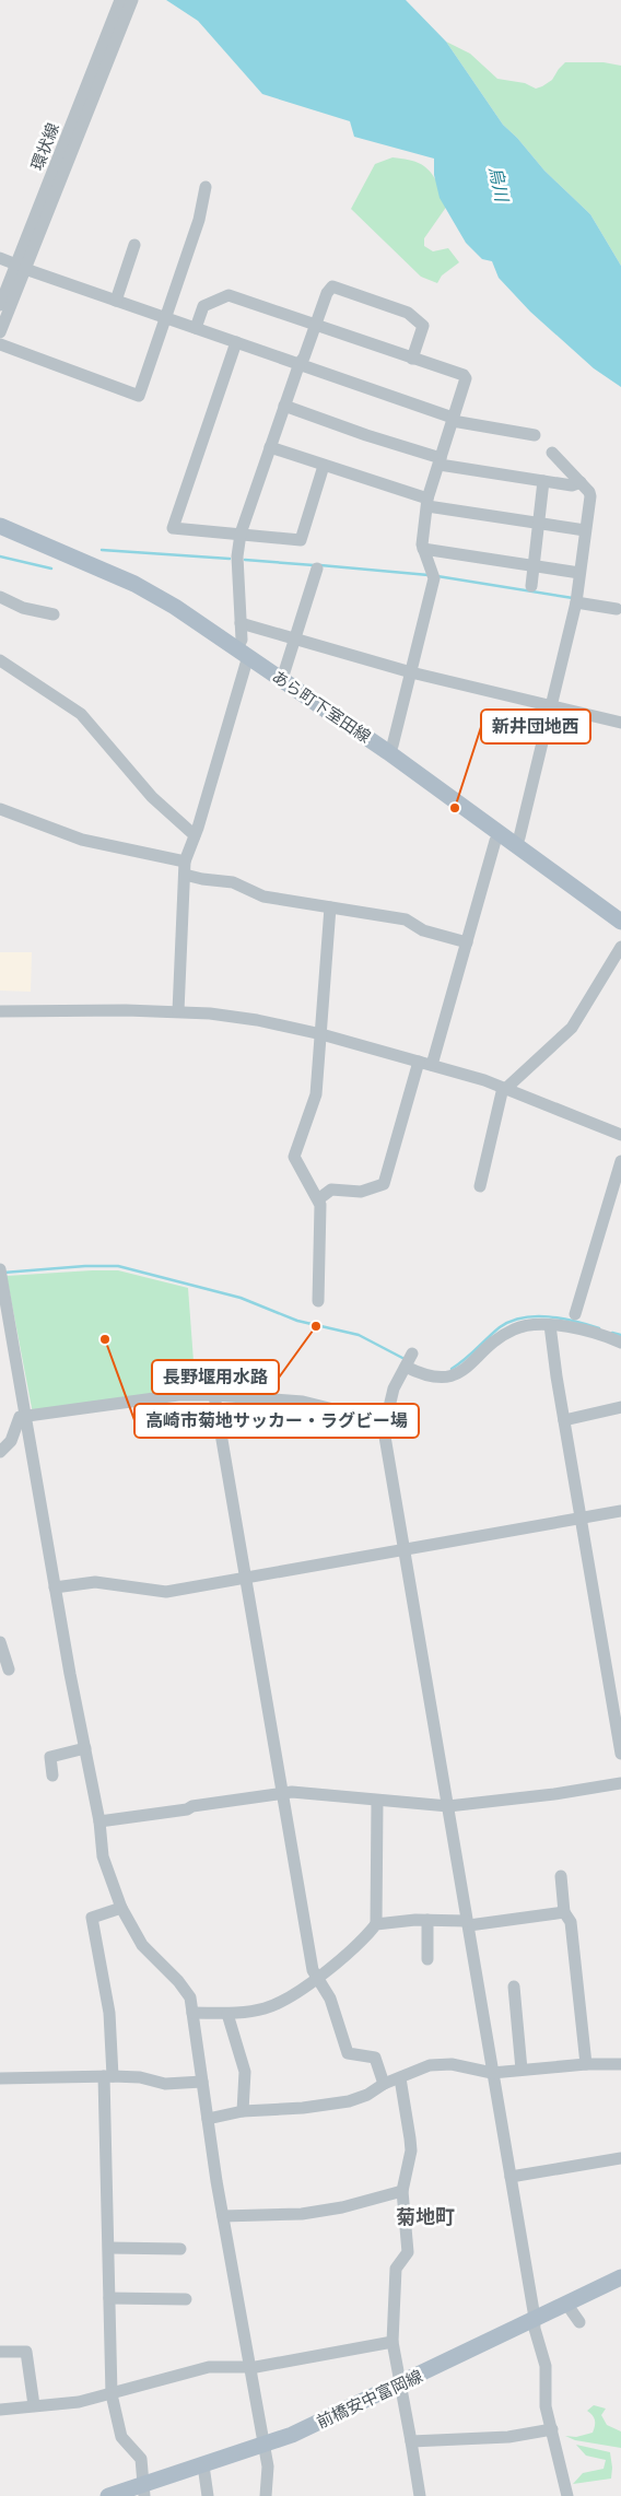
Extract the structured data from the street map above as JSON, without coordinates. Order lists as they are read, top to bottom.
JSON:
{
  "streets": {
    "main road": ["あら町下室田線", "前橋安中富岡線"],
    "street": ["環状線"]
  },
  "districts": ["菊地町"],
  "water": ["烏川"],
  "places": ["新井団地西", "長野堰用水路", "高崎市菊地サッカー・ラグビー場"]
}
